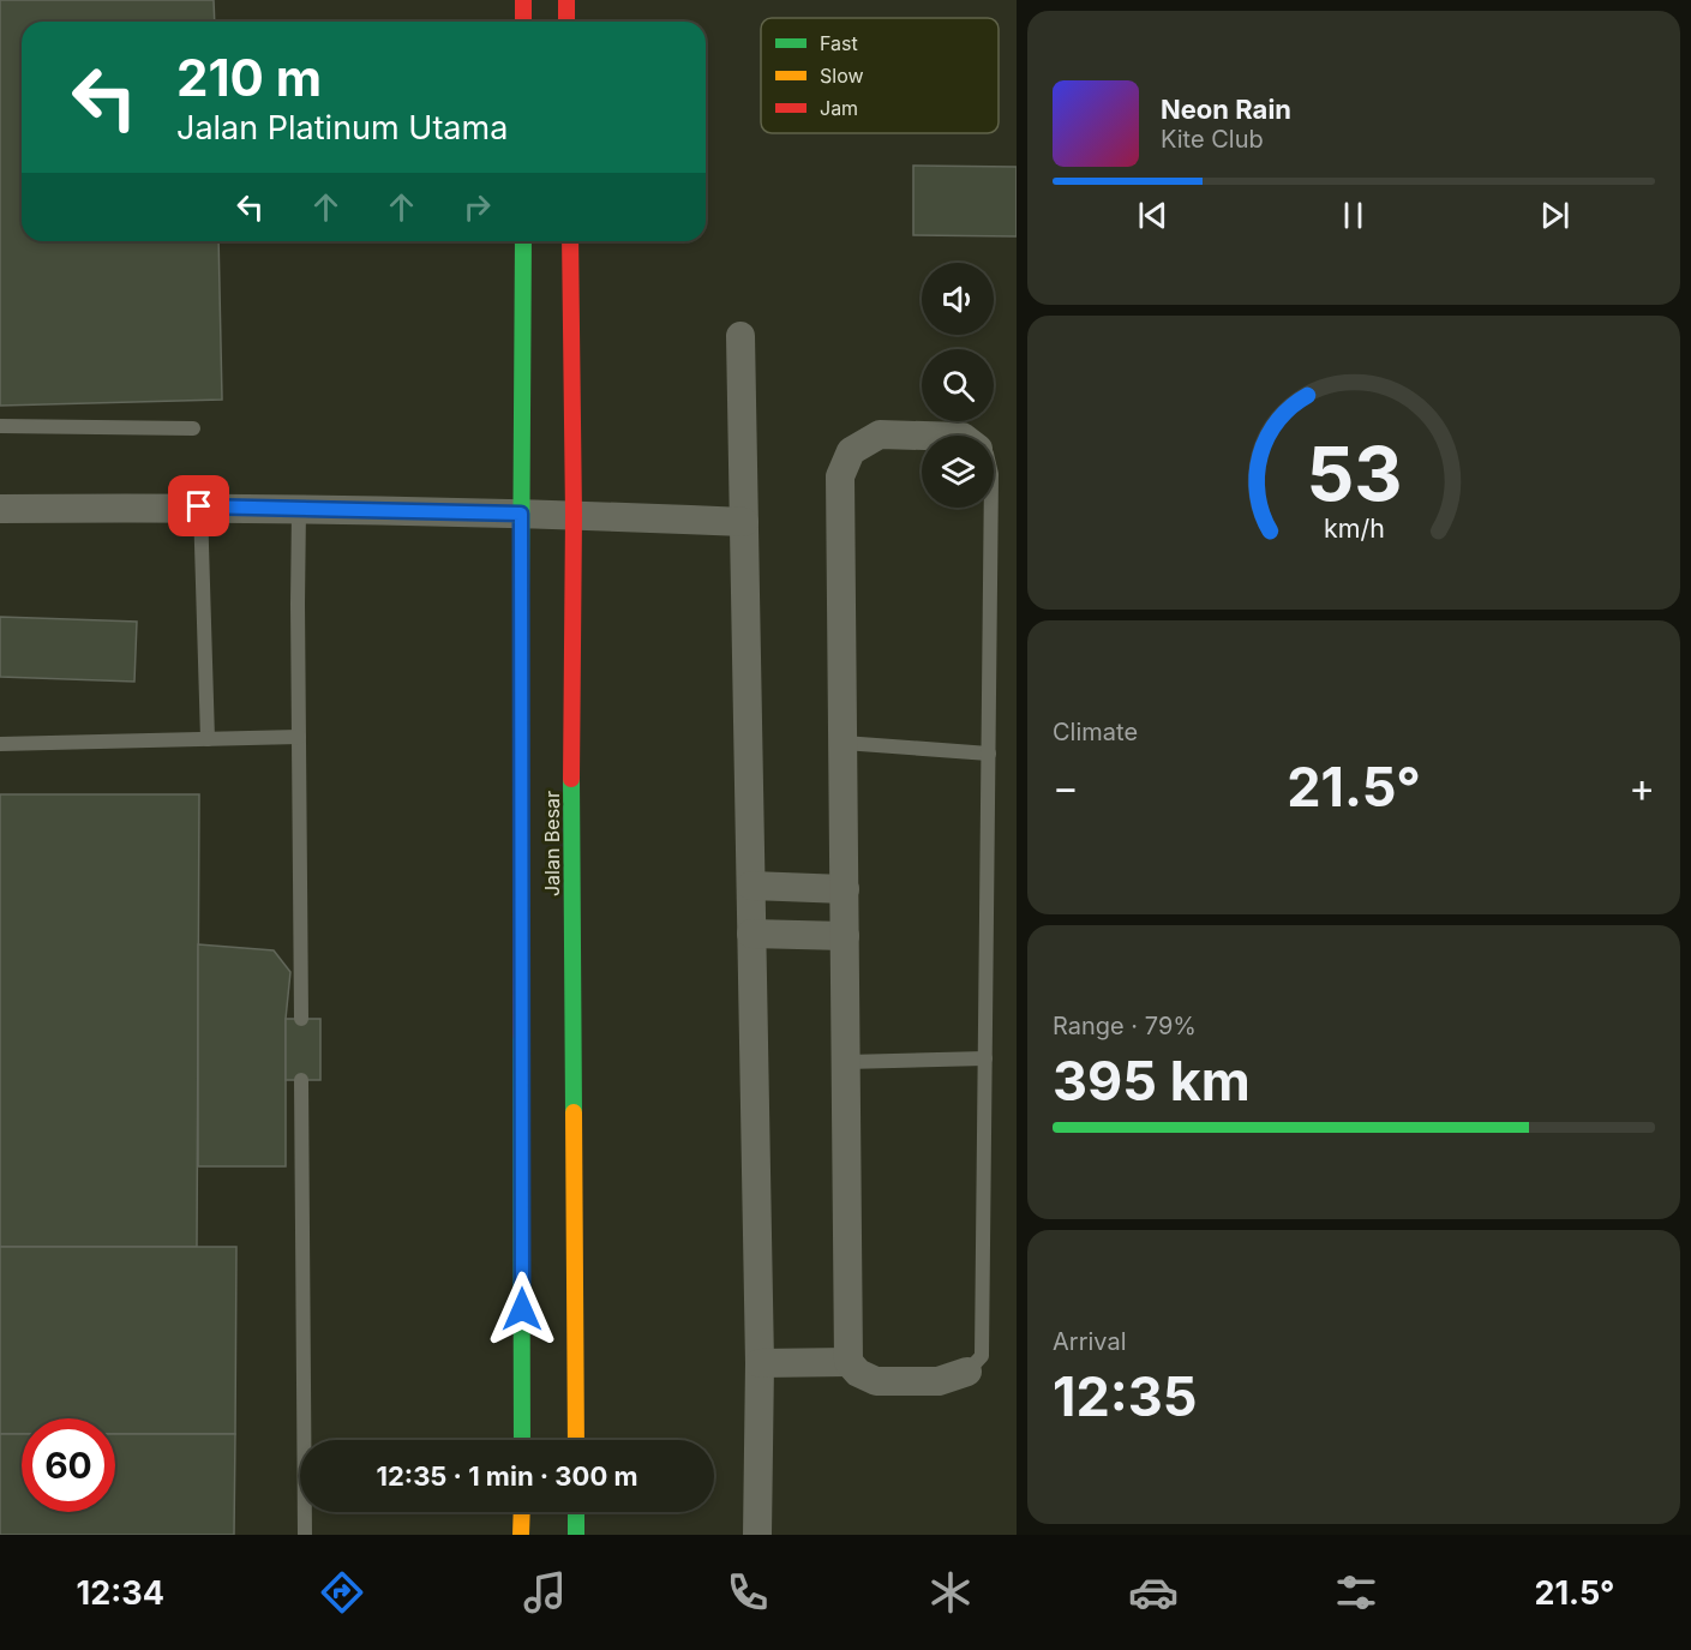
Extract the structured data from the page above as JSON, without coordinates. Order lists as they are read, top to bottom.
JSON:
{
  "streets": {
    "main road": ["Jalan Besar"]
  },
  "legend": ["Fast", "Slow", "Jam"],
  "page": {
    "turn": ["210 m", "Jalan Platinum Utama"],
    "song": ["Neon Rain", "Kite Club"],
    "tile": [
      "Climate",
      ["Range · 79%", "395 km"],
      ["Arrival", "12:35"]
    ],
    "heat": ["−", "21.5°", "+"],
    "limit": "60",
    "trip": "12:35 · 1 min · 300 m",
    "tabs": ["12:34", "21.5°"],
    "gauge": ["53", "km/h"]
  }
}
